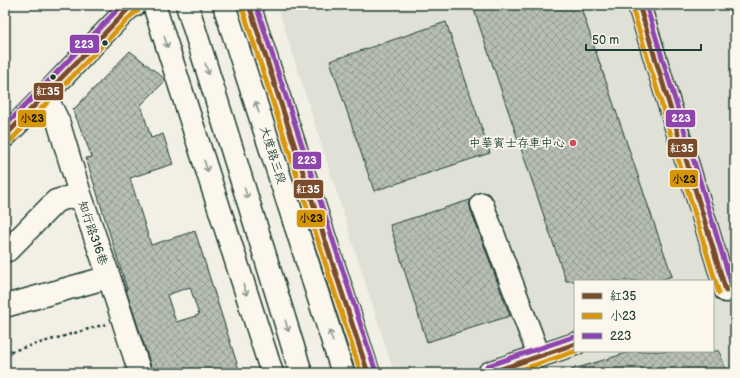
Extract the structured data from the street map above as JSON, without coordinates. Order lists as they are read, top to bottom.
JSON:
{
  "streets": {
    "street": ["大度路三段", "知行路316巷"]
  },
  "places": ["中華賓士存車中心"],
  "lines": ["transit line 紅35", "transit line 223", "transit line 小23"],
  "legend": ["紅35", "小23", "223"],
  "scale_bar": "50 m"
}
